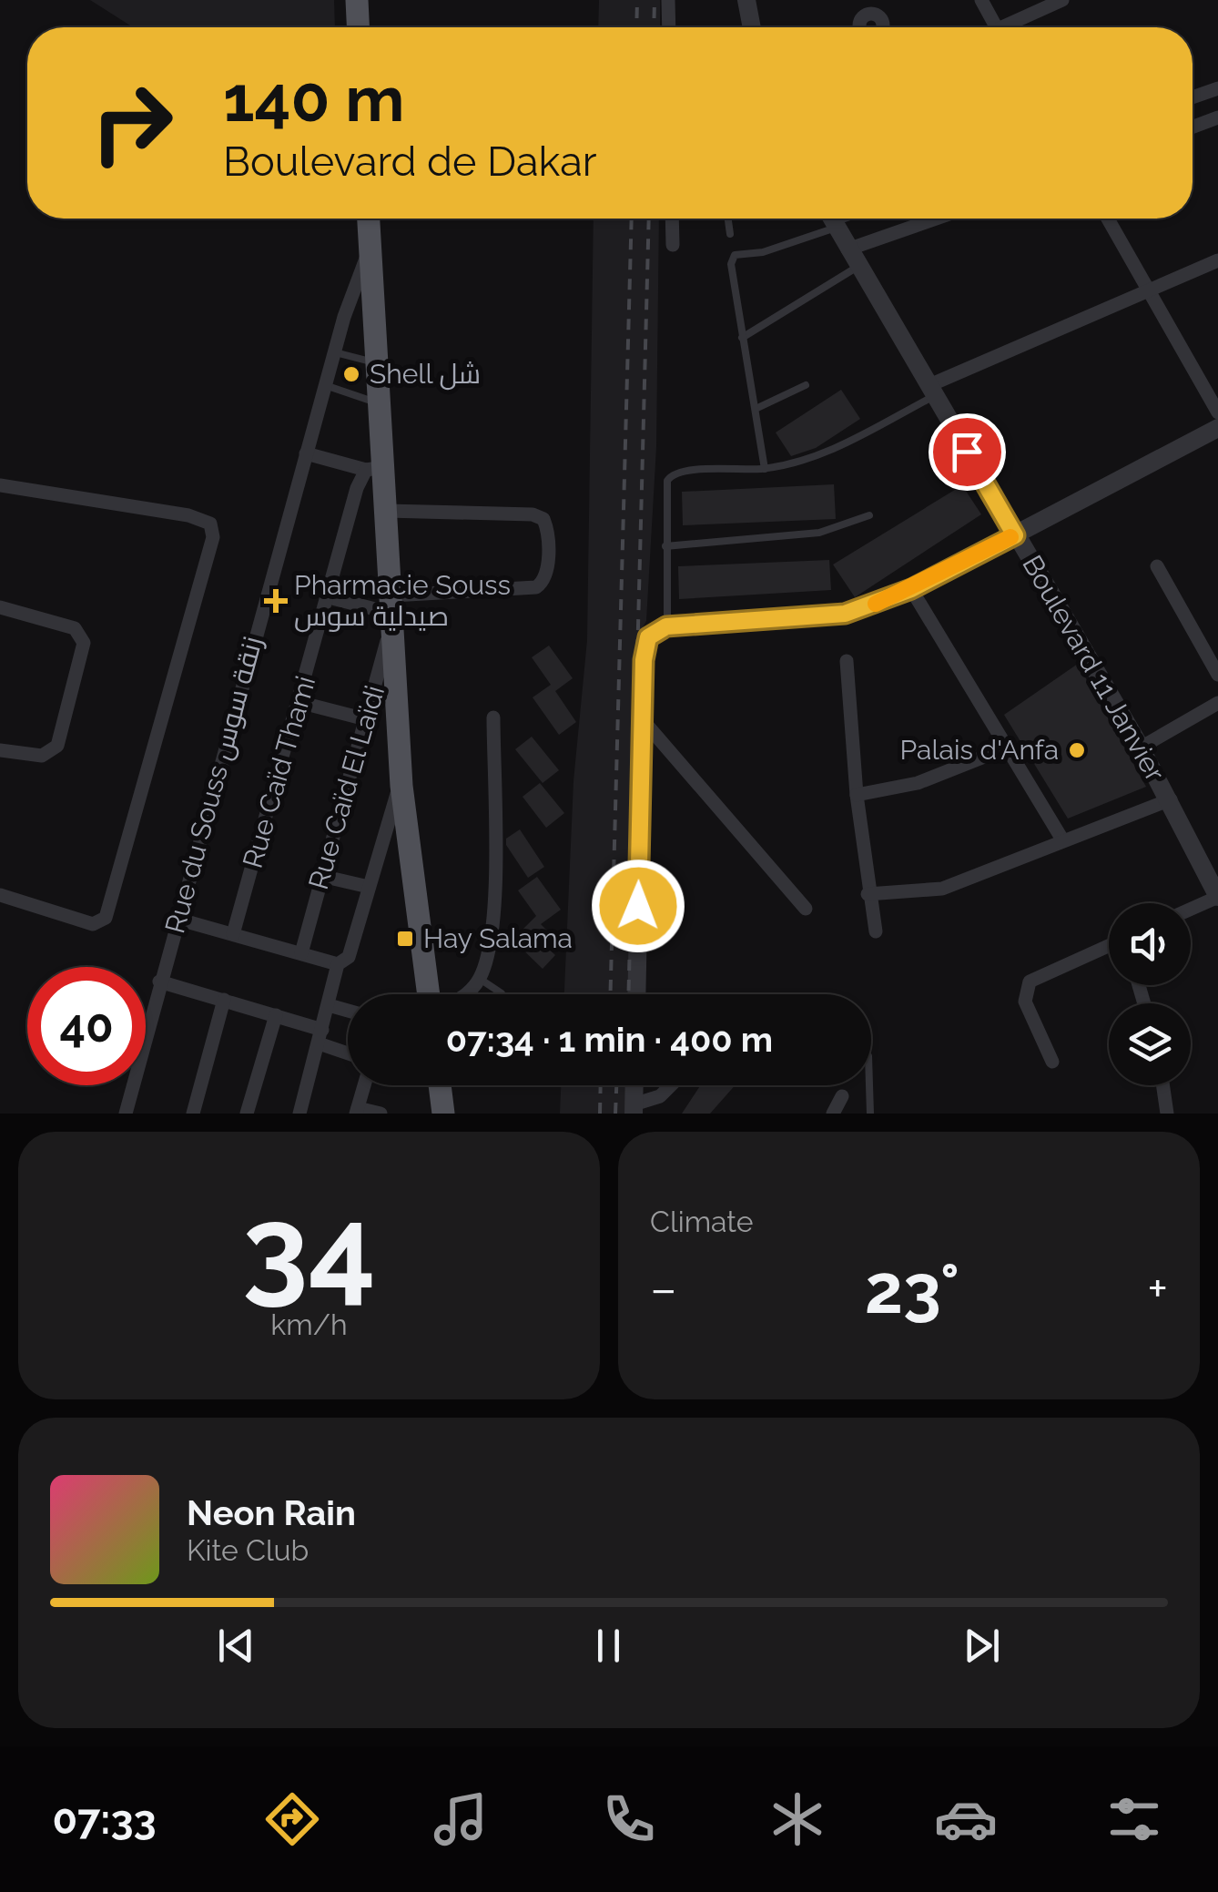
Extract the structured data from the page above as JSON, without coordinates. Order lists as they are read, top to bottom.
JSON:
{
  "streets": {
    "street": [
      "Boulevard 11 Janvier",
      "Rue Caïd Thami",
      "Rue du Souss زنقة سوس",
      "Rue Caïd El Laïdi"
    ]
  },
  "places": {
    "other": ["Shell شل", "Palais d'Anfa"],
    "health": ["Pharmacie Souss صيدلية سوس"],
    "transit": ["Hay Salama"]
  },
  "page": {
    "turn": ["140 m", "Boulevard de Dakar"],
    "limit": "40",
    "trip": "07:34 · 1 min · 400 m",
    "tile": [
      ["34", "km/h"],
      "Climate"
    ],
    "heat": ["−", "23°", "+"],
    "song": ["Neon Rain", "Kite Club"],
    "tabs": "07:33"
  }
}
